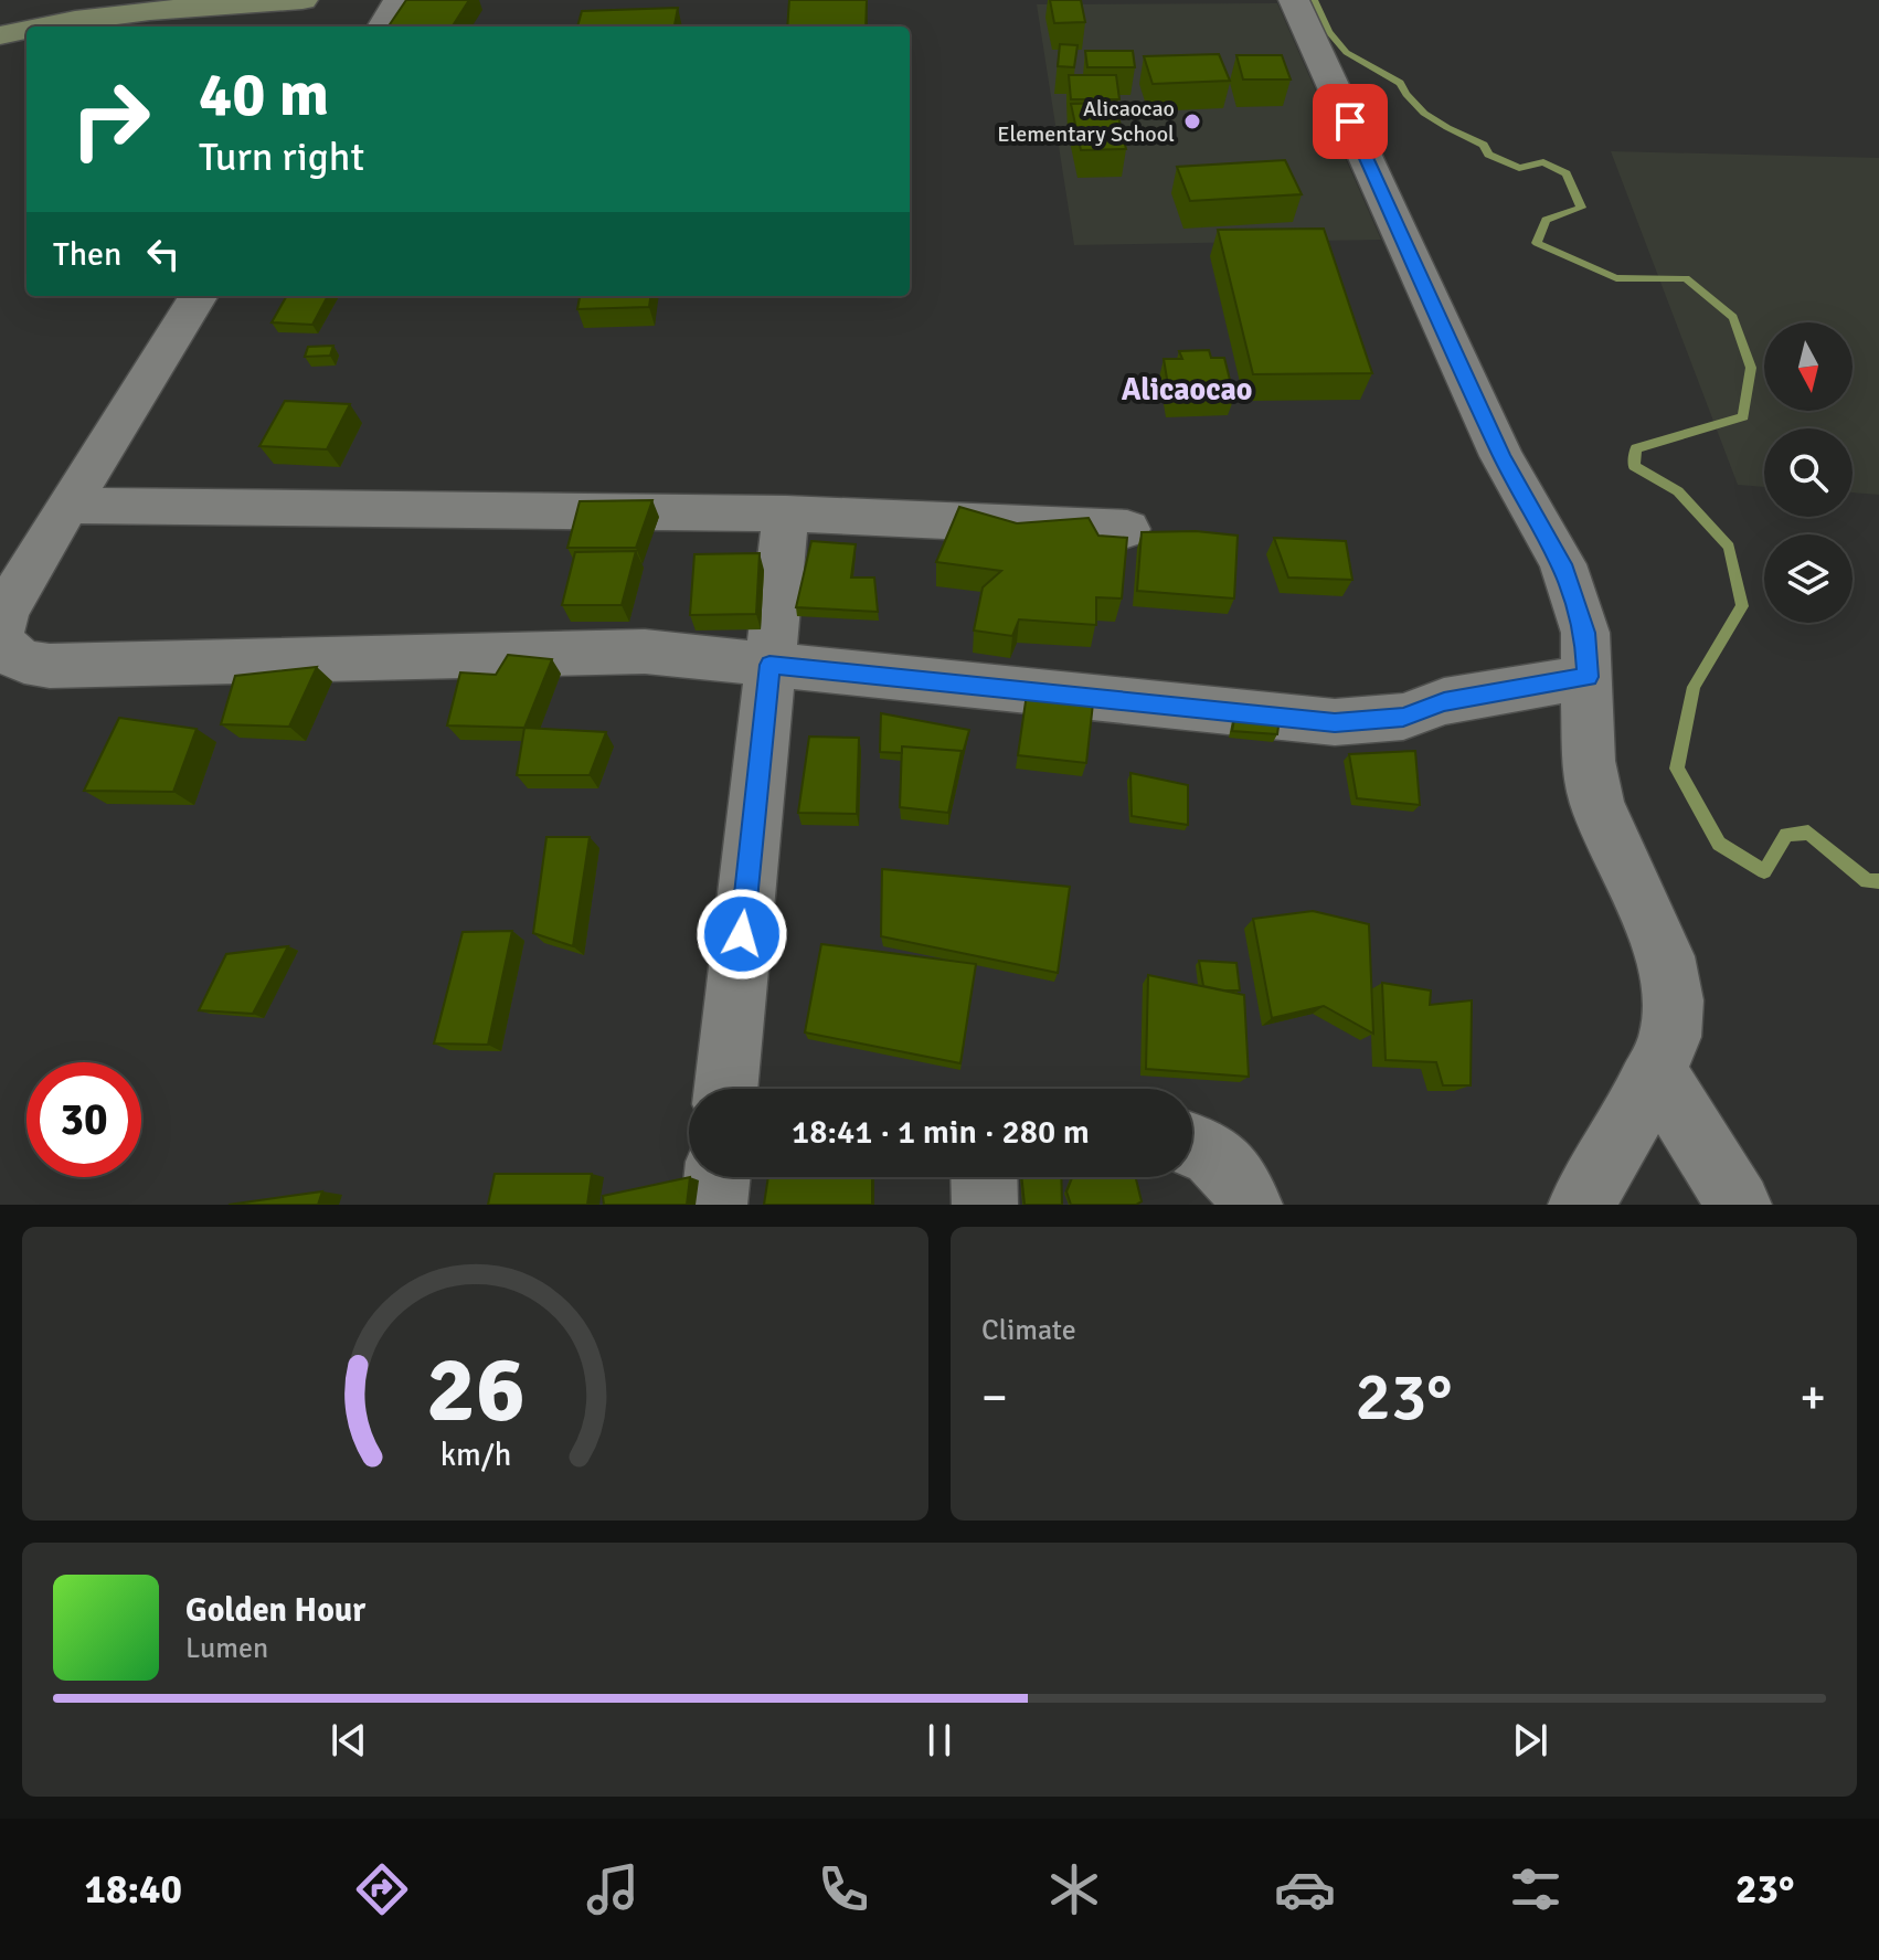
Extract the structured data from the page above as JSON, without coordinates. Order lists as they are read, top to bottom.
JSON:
{
  "districts": ["Alicaocao"],
  "places": ["Alicaocao Elementary School"],
  "north": "bottom",
  "page": {
    "turn": ["40 m", "Turn right"],
    "then": "Then",
    "limit": "30",
    "trip": "18:41 · 1 min · 280 m",
    "tile": "Climate",
    "heat": ["−", "23°", "+"],
    "song": ["Golden Hour", "Lumen"],
    "tabs": ["18:40", "23°"],
    "gauge": ["26", "km/h"]
  }
}
